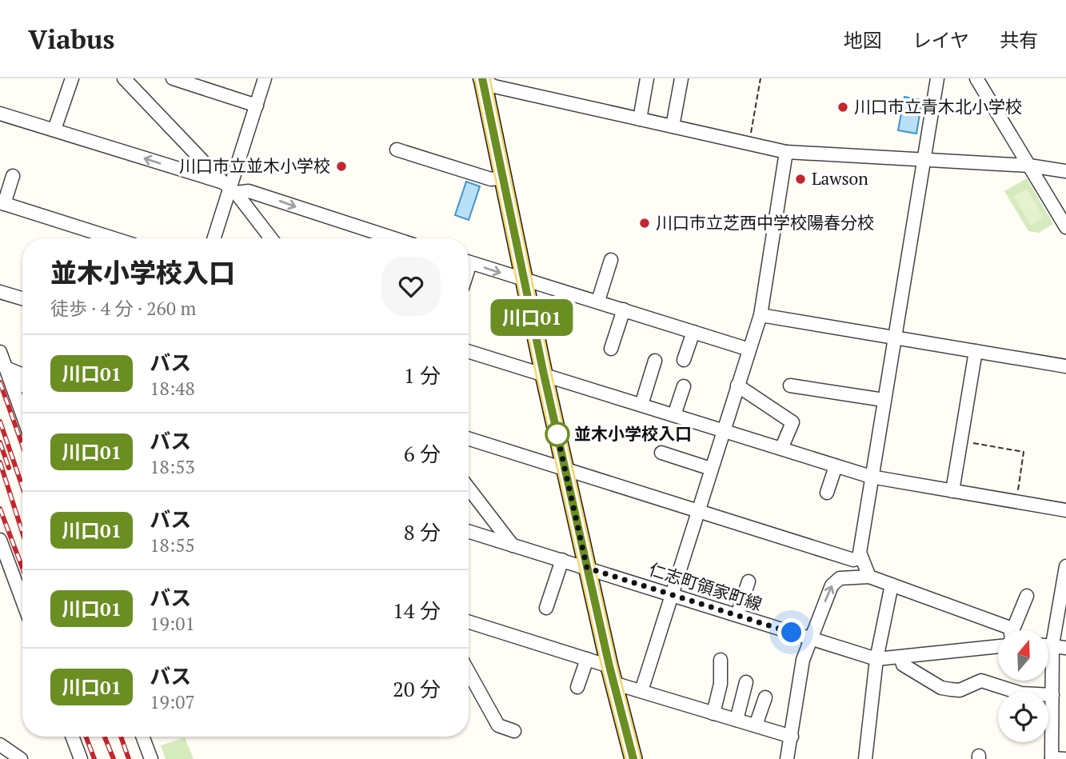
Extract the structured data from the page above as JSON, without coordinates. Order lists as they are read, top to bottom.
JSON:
{
  "streets": {
    "street": ["仁志町領家町線"]
  },
  "places": [
    "川口市立青木北小学校",
    "川口市立並木小学校",
    "Lawson",
    "川口市立芝西中学校陽春分校",
    "並木小学校入口"
  ],
  "lines": ["bus line 川口01"],
  "north": "top",
  "page": {
    "header": "Viabus",
    "nav": ["地図", "レイヤ", "共有"],
    "on_map": "川口01",
    "heading": ["並木小学校入口", "徒歩 · 4 分 · 260 m"],
    "list": [
      {
        "mark": "川口01",
        "name": "バス",
        "note": "18:48",
        "value": "1 分"
      },
      {
        "mark": "川口01",
        "name": "バス",
        "note": "18:53",
        "value": "6 分"
      },
      {
        "mark": "川口01",
        "name": "バス",
        "note": "18:55",
        "value": "8 分"
      },
      {
        "mark": "川口01",
        "name": "バス",
        "note": "19:01",
        "value": "14 分"
      },
      {
        "mark": "川口01",
        "name": "バス",
        "note": "19:07",
        "value": "20 分"
      }
    ]
  }
}
